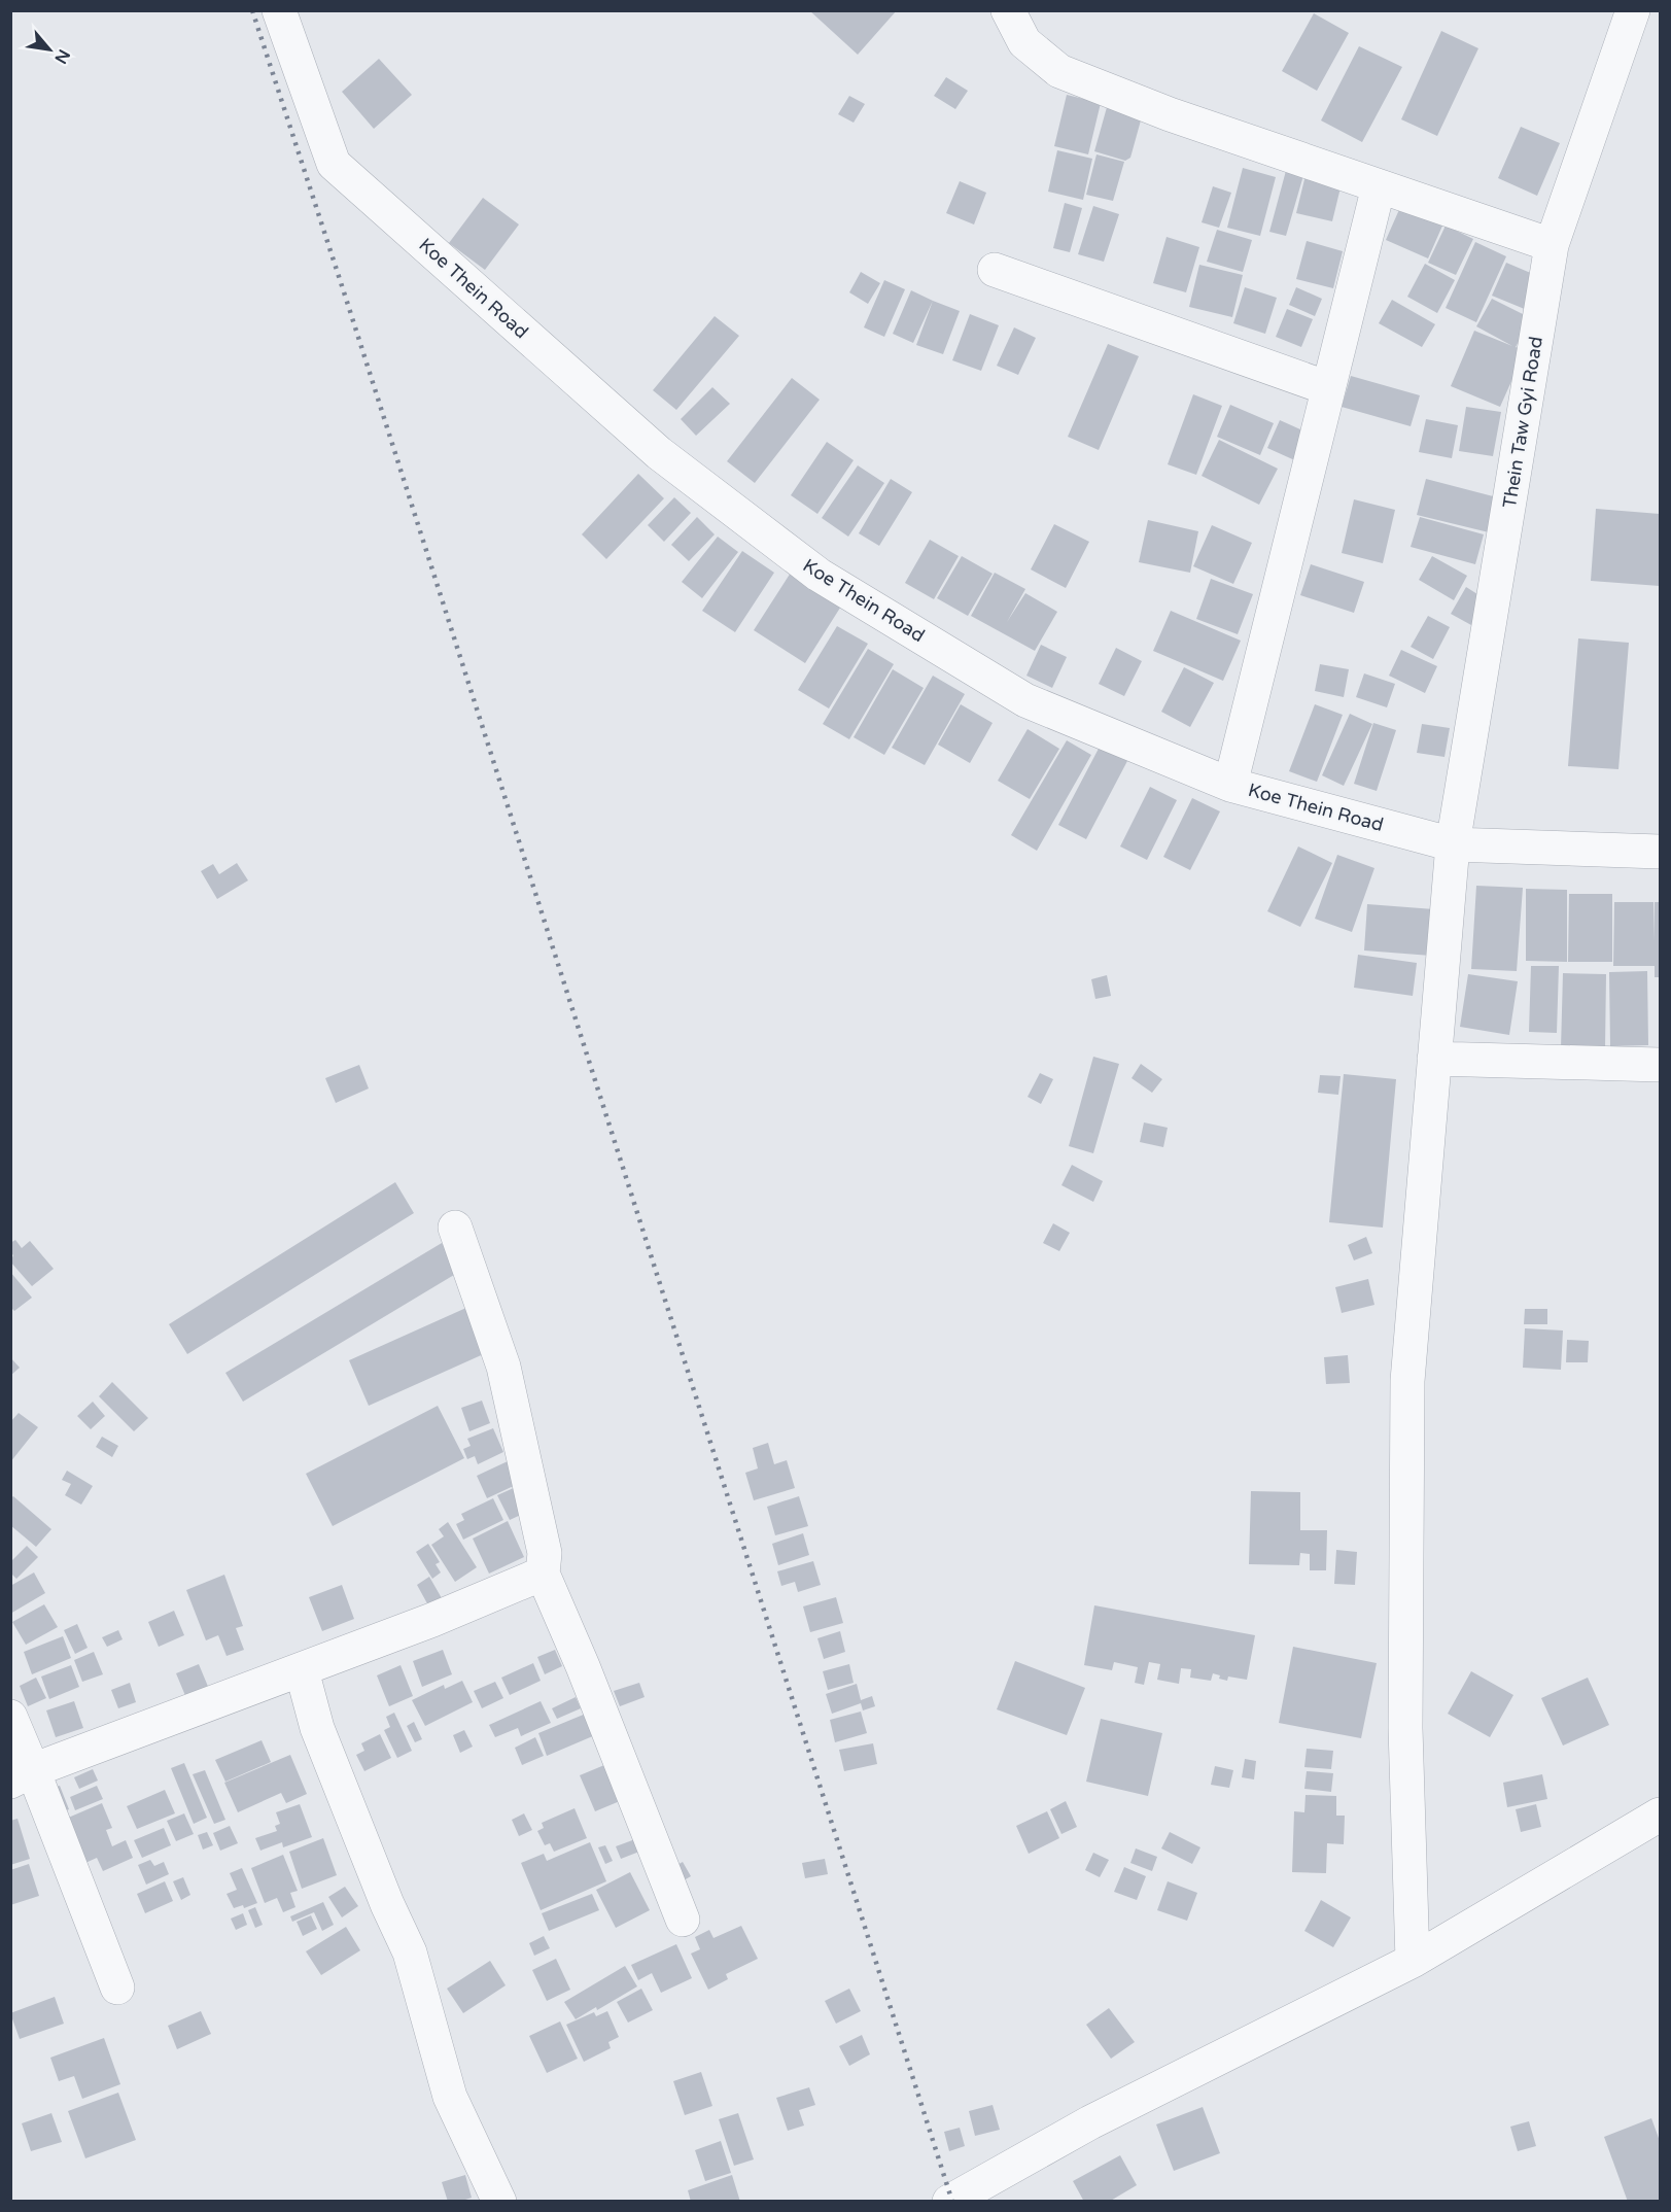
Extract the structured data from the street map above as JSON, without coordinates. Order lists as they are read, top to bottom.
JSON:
{
  "streets": {
    "street": ["Koe Thein Road", "Thein Taw Gyi Road"]
  },
  "crossings": [
    ["Koe Thein Road", "Thein Taw Gyi Road"]
  ],
  "north": "bottom right"
}
